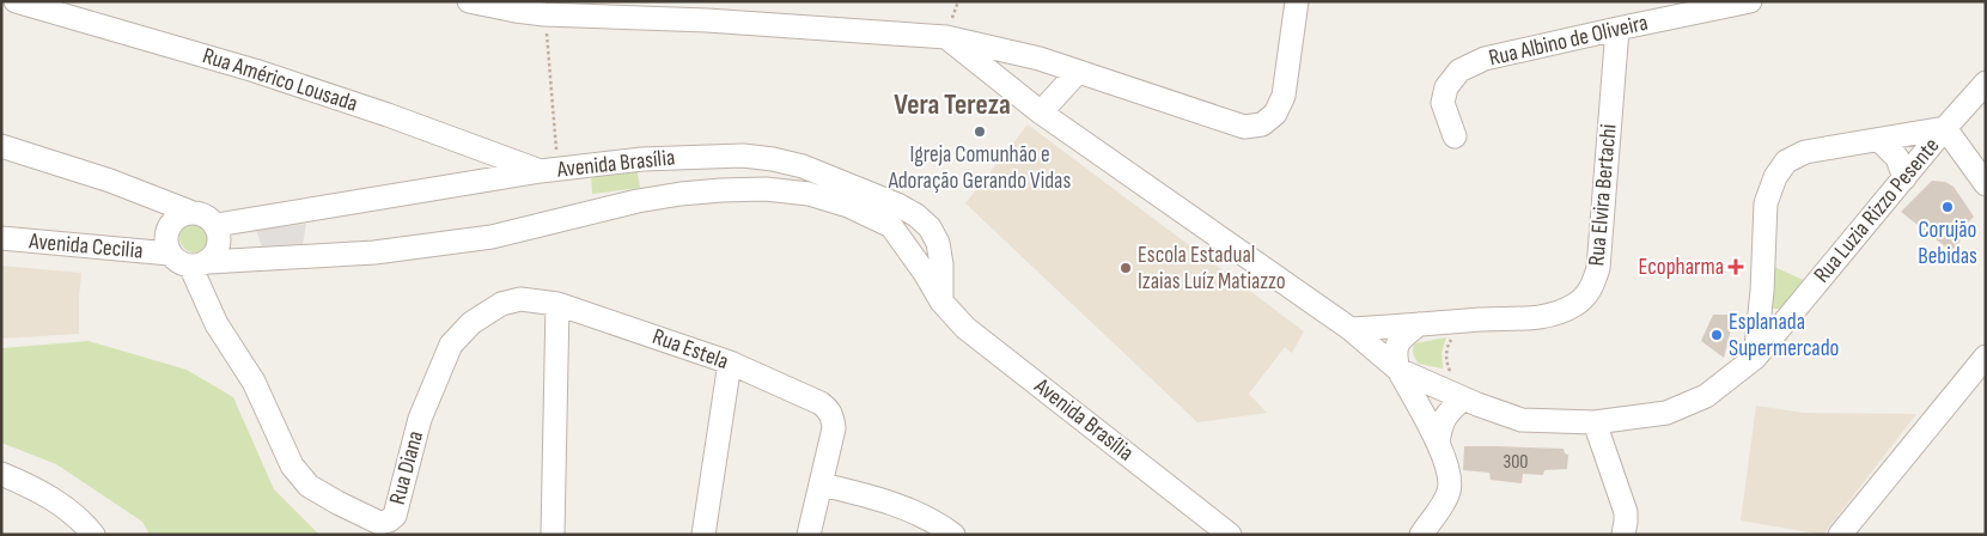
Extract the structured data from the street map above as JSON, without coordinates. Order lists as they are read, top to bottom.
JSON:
{
  "streets": {
    "street": [
      "Rua Albino de Oliveira",
      "Rua Américo Lousada",
      "Avenida Brasília",
      "Rua Elvira Bertachi",
      "Rua Luzia Rizzo Pesente",
      "Avenida Cecilia",
      "Rua Estela",
      "Rua Diana"
    ]
  },
  "crossings": [
    ["Rua Albino de Oliveira", "Rua Elvira Bertachi"],
    ["Rua Américo Lousada", "Avenida Brasília"],
    ["Avenida Brasília", "Avenida Cecilia"],
    ["Avenida Brasília", "Rua Diana"],
    ["Rua Elvira Bertachi", "Rua Luzia Rizzo Pesente"],
    ["Avenida Cecilia", "Rua Diana"],
    ["Rua Estela", "Rua Diana"]
  ],
  "districts": ["Vera Tereza"],
  "places": {
    "other": [
      "Igreja Comunhão e Adoração Gerando Vidas",
      "Corujão Bebidas",
      "Escola Estadual Izaias Luíz Matiazzo",
      "Esplanada Supermercado"
    ],
    "health": ["Ecopharma"]
  },
  "house_numbers": ["300"]
}
